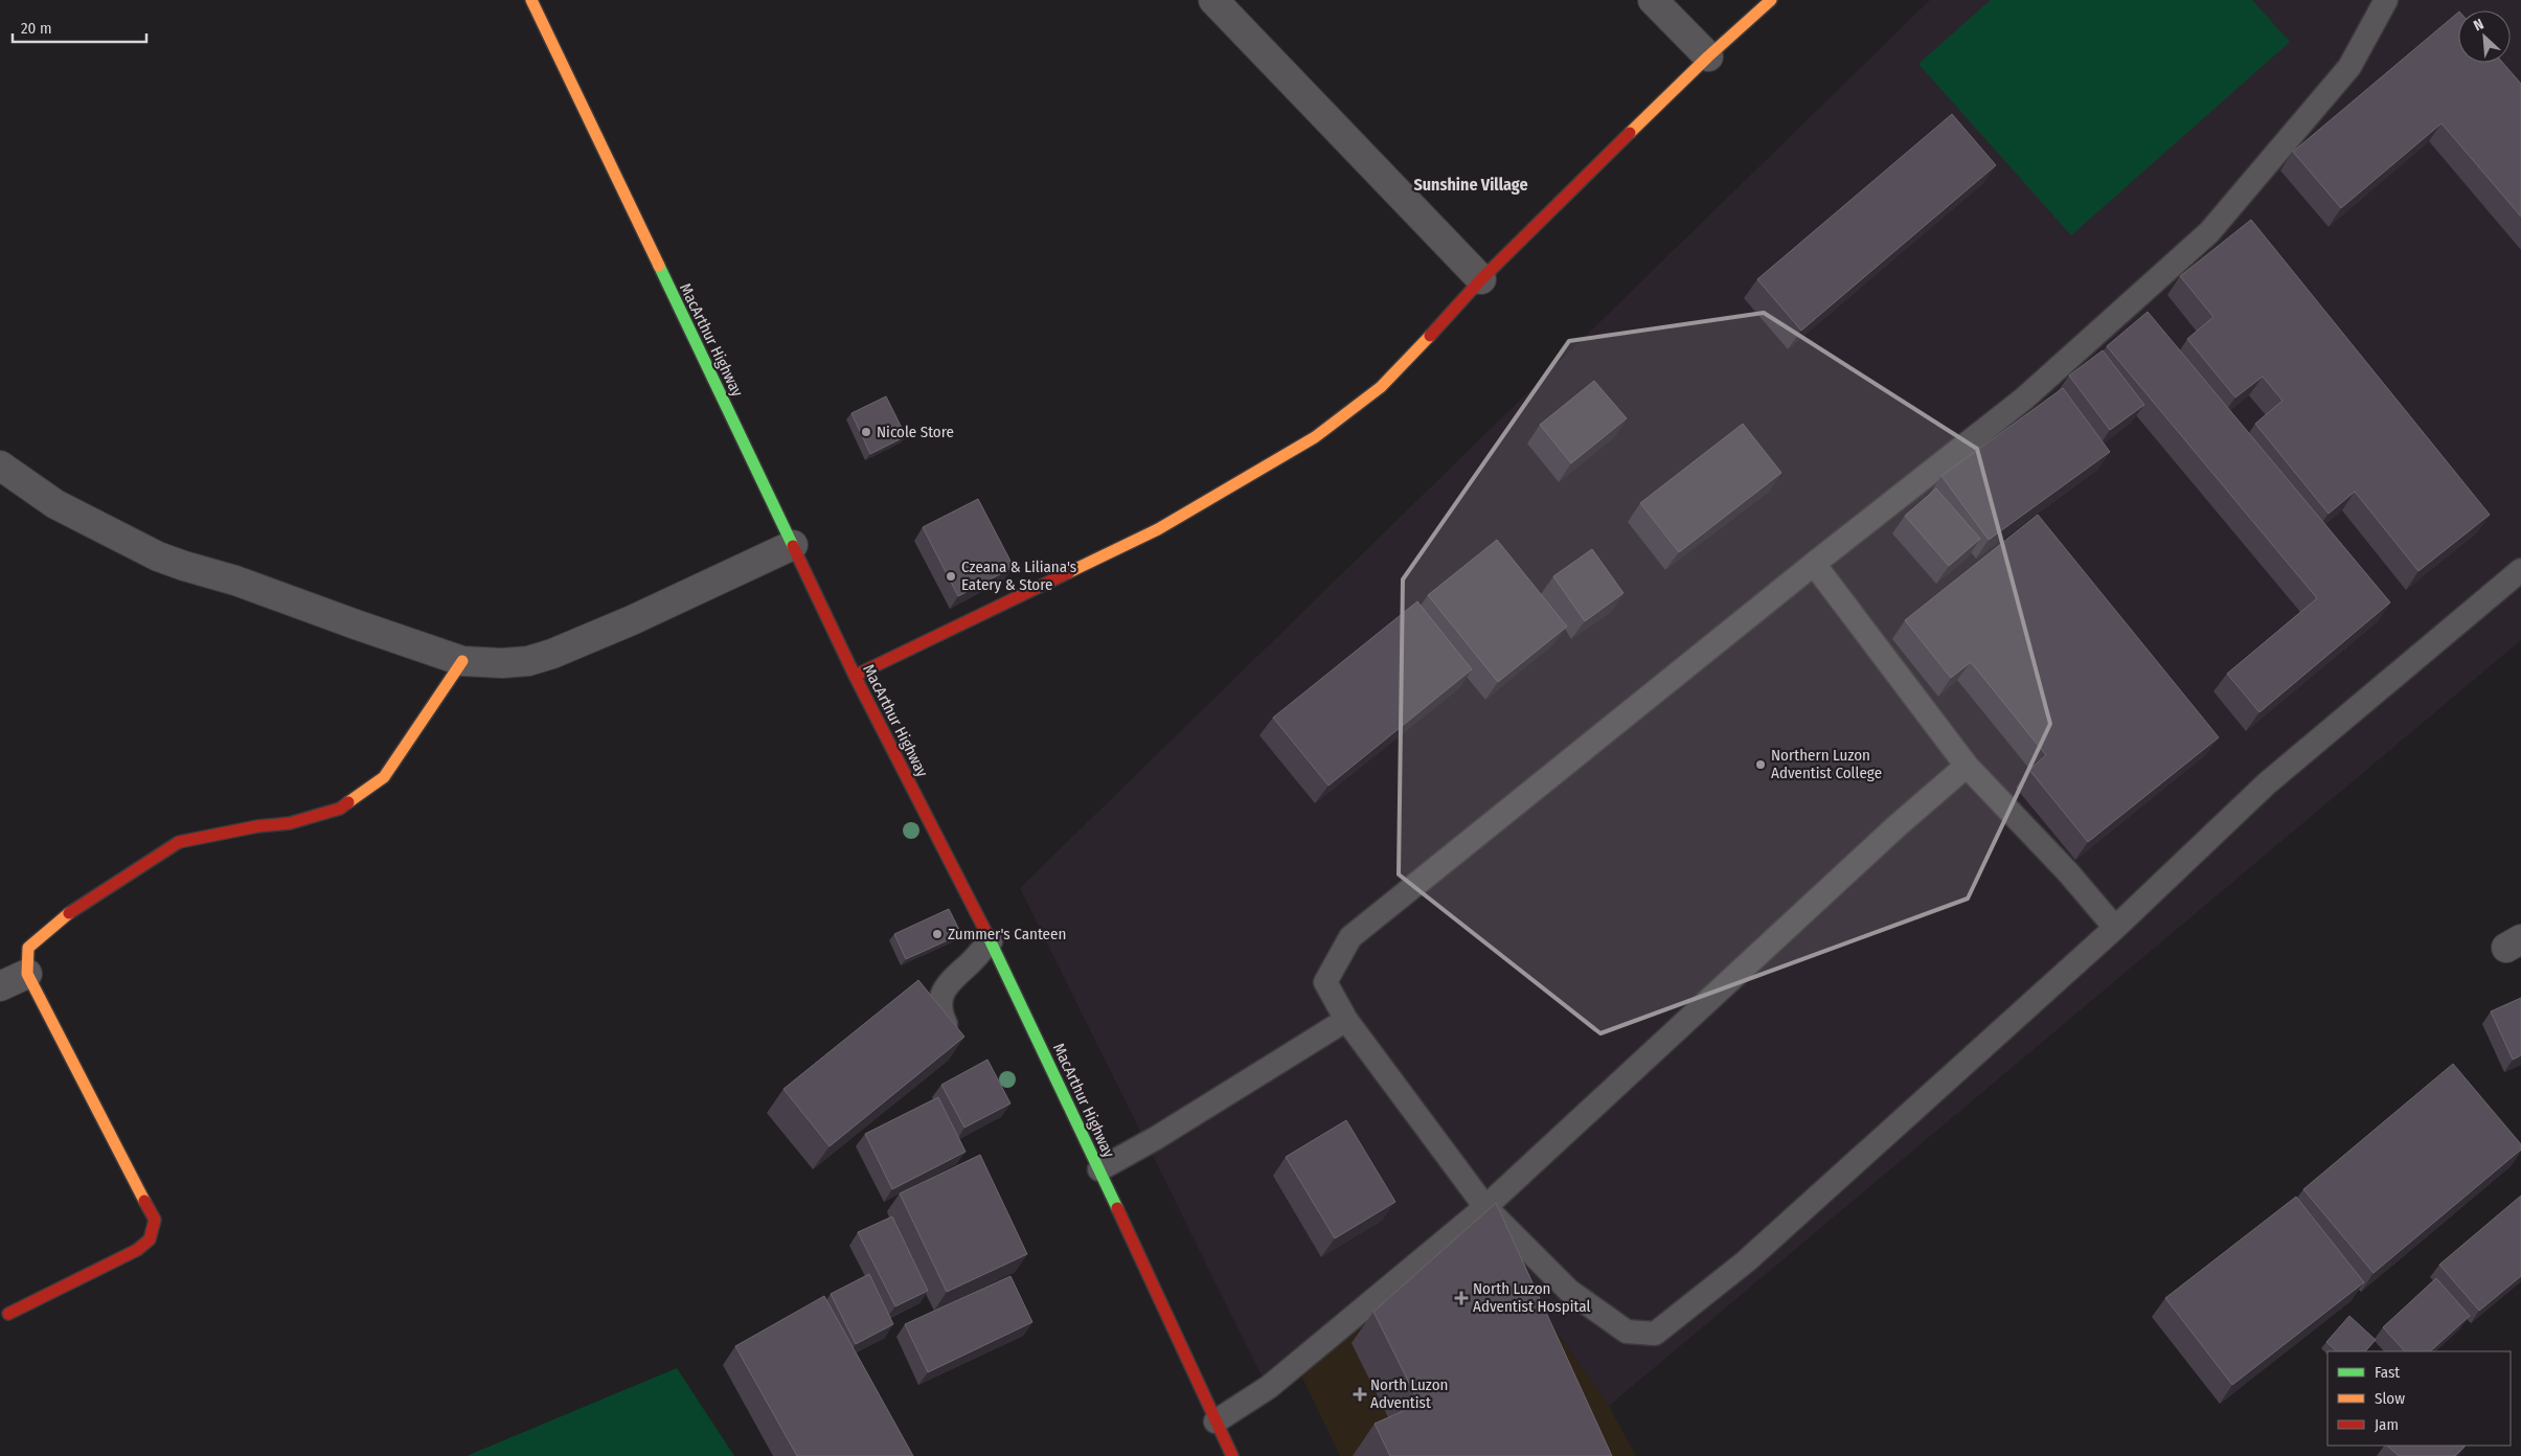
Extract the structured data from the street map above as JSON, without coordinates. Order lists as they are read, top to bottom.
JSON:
{
  "streets": {
    "main road": ["MacArthur Highway"]
  },
  "districts": ["Sunshine Village"],
  "places": {
    "other": [
      "Nicole Store",
      "Czeana & Liliana's Eatery & Store",
      "Northern Luzon Adventist College",
      "Zummer's Canteen"
    ],
    "health": ["North Luzon Adventist Hospital", "North Luzon Adventist"]
  },
  "legend": ["Fast", "Slow", "Jam"],
  "scale_bar": "20 m",
  "north": "top left"
}
